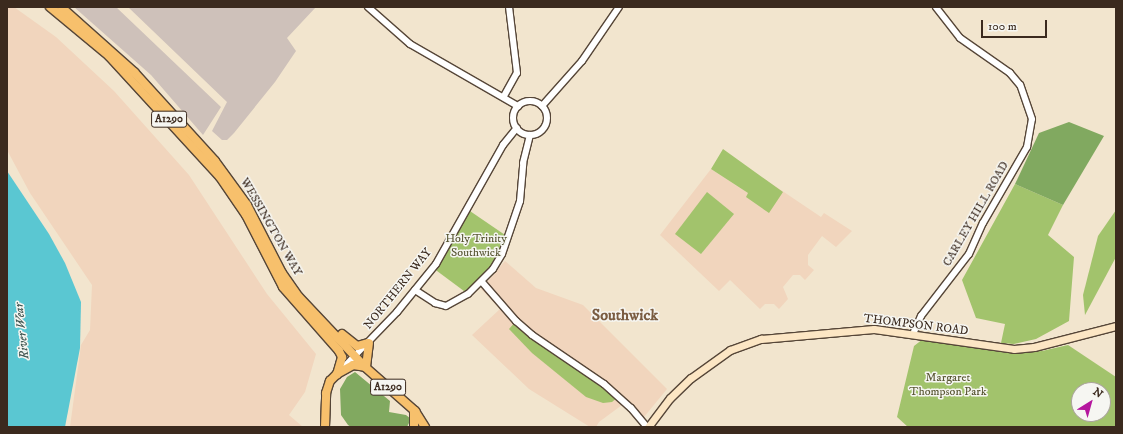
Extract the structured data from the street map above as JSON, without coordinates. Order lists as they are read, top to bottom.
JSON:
{
  "streets": {
    "main road": [
      "A1290",
      "WESSINGTON WAY",
      "NORTHERN WAY",
      "THOMPSON ROAD"
    ],
    "street": ["CARLEY HILL ROAD"]
  },
  "crossings": [
    ["A1290", "WESSINGTON WAY"],
    ["A1290", "NORTHERN WAY"],
    ["CARLEY HILL ROAD", "THOMPSON ROAD"],
    ["WESSINGTON WAY", "NORTHERN WAY"]
  ],
  "districts": ["Southwick"],
  "water": ["River Wear"],
  "parks": ["Holy Trinity Southwick", "Margaret Thompson Park"],
  "scale_bar": "100 m",
  "north": "top right"
}
